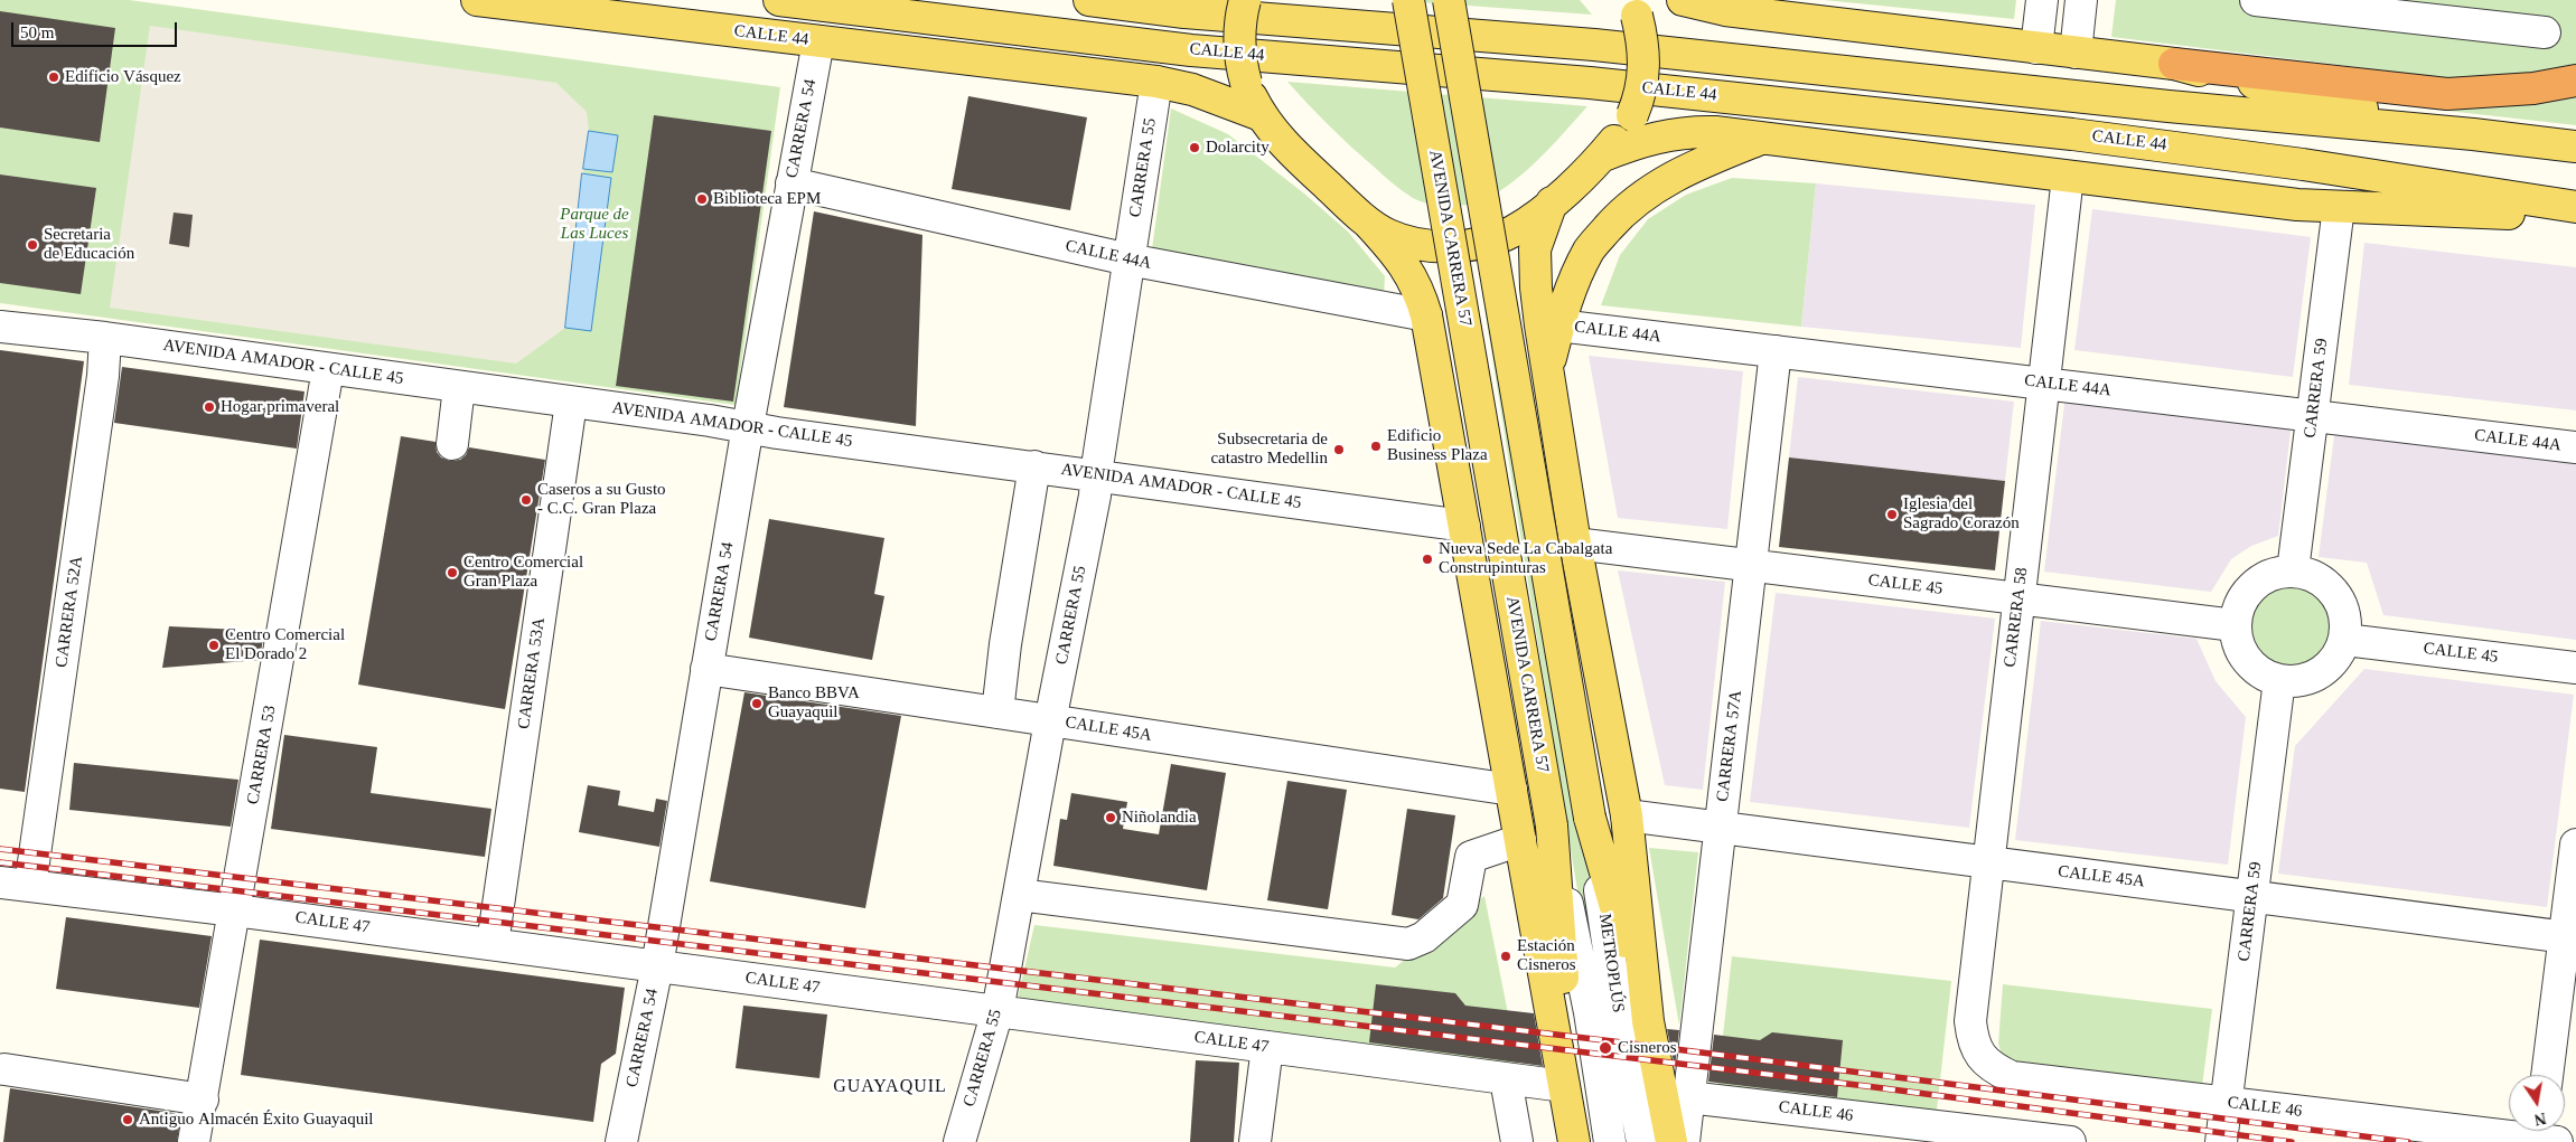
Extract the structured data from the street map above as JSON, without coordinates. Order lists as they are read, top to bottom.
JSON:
{
  "streets": {
    "main road": ["CALLE 44", "AVENIDA CARRERA 57"],
    "street": [
      "CARRERA 54",
      "CARRERA 55",
      "CALLE 44A",
      "AVENIDA AMADOR - CALLE 45",
      "CARRERA 59",
      "CALLE 45",
      "CARRERA 52A",
      "CARRERA 58",
      "CARRERA 53A",
      "CALLE 45A",
      "CARRERA 57A",
      "CARRERA 53",
      "CALLE 47",
      "METROPLÚS",
      "CALLE 46"
    ]
  },
  "crossings": [
    ["CALLE 44", "CARRERA 54"],
    ["CALLE 44", "CARRERA 55"],
    ["CARRERA 54", "CALLE 44A"],
    ["CARRERA 54", "AVENIDA AMADOR - CALLE 45"],
    ["CARRERA 54", "CALLE 45A"],
    ["CARRERA 54", "CALLE 47"],
    ["CARRERA 55", "CALLE 44A"],
    ["CARRERA 55", "AVENIDA AMADOR - CALLE 45"],
    ["CARRERA 55", "CALLE 45A"],
    ["CARRERA 55", "CALLE 47"],
    ["AVENIDA CARRERA 57", "CALLE 44A"],
    ["AVENIDA CARRERA 57", "AVENIDA AMADOR - CALLE 45"],
    ["AVENIDA CARRERA 57", "CALLE 45A"],
    ["AVENIDA CARRERA 57", "CALLE 47"],
    ["AVENIDA CARRERA 57", "METROPLÚS"],
    ["CALLE 44A", "CARRERA 59"],
    ["CALLE 44A", "CARRERA 58"],
    ["CALLE 44A", "CARRERA 57A"],
    ["AVENIDA AMADOR - CALLE 45", "CARRERA 52A"],
    ["AVENIDA AMADOR - CALLE 45", "CARRERA 53A"],
    ["AVENIDA AMADOR - CALLE 45", "CARRERA 53"],
    ["CARRERA 59", "CALLE 45"],
    ["CARRERA 59", "CALLE 45A"],
    ["CARRERA 59", "CALLE 46"],
    ["CALLE 45", "CARRERA 58"],
    ["CALLE 45", "CARRERA 57A"],
    ["CARRERA 52A", "CALLE 47"],
    ["CARRERA 58", "CALLE 45A"],
    ["CARRERA 58", "CALLE 46"],
    ["CARRERA 53A", "CALLE 47"],
    ["CALLE 45A", "CARRERA 57A"],
    ["CARRERA 57A", "CALLE 46"],
    ["CARRERA 53", "CALLE 47"]
  ],
  "districts": ["GUAYAQUIL"],
  "parks": ["Parque de Las Luces"],
  "places": [
    "Edificio Vásquez",
    "Dolarcity",
    "Biblioteca EPM",
    "Secretaria de Educación",
    "Hogar primaveral",
    "Edificio Business Plaza",
    "Subsecretaria de catastro Medellin",
    "Caseros a su Gusto - C.C. Gran Plaza",
    "Iglesia del Sagrado Corazón",
    "Nueva Sede La Cabalgata Construpinturas",
    "Centro Comercial Gran Plaza",
    "Centro Comercial El Dorado 2",
    "Banco BBVA Guayaquil",
    "Niñolandia",
    "Estación Cisneros",
    "Cisneros",
    "Antiguo Almacén Éxito Guayaquil"
  ],
  "scale_bar": "50 m",
  "north": "bottom"
}
